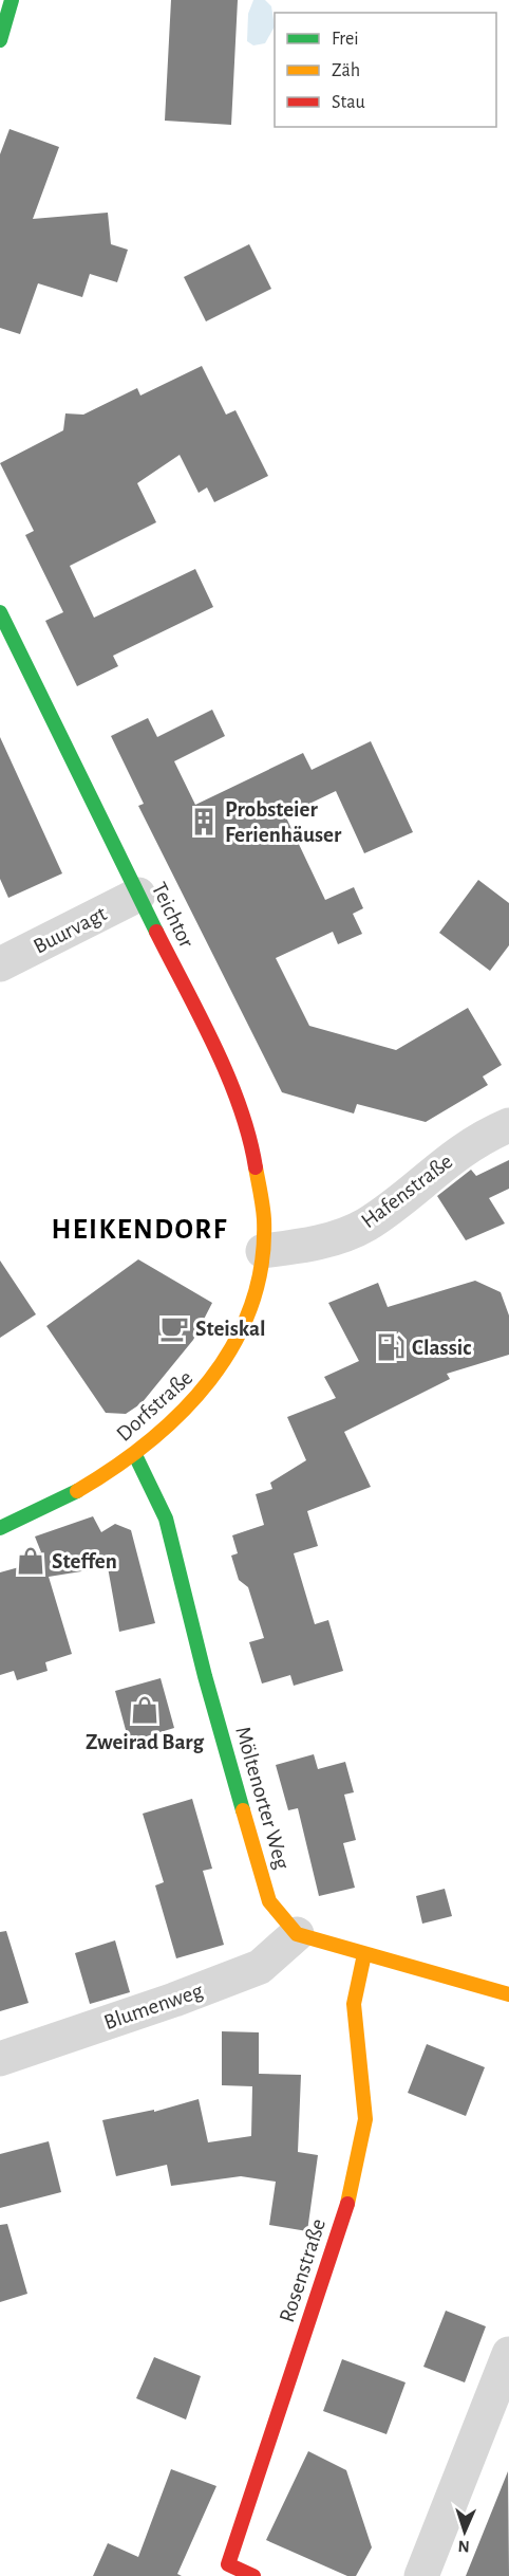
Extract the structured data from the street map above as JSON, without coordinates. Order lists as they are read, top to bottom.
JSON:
{
  "streets": {
    "street": [
      "Teichtor",
      "Buurvagt",
      "Hafenstraße",
      "Dorfstraße",
      "Möltenorter Weg",
      "Blumenweg",
      "Rosenstraße"
    ]
  },
  "crossings": [
    ["Teichtor", "Buurvagt"],
    ["Teichtor", "Hafenstraße"],
    ["Teichtor", "Dorfstraße"],
    ["Hafenstraße", "Dorfstraße"],
    ["Dorfstraße", "Möltenorter Weg"],
    ["Möltenorter Weg", "Blumenweg"]
  ],
  "districts": ["HEIKENDORF"],
  "places": {
    "building": ["Probsteier Ferienhäuser"],
    "cafe": ["Steiskal"],
    "fuel station": ["Classic"],
    "shop": ["Steffen", "Zweirad Barg"]
  },
  "legend": ["Frei", "Zäh", "Stau"],
  "north": "bottom"
}
